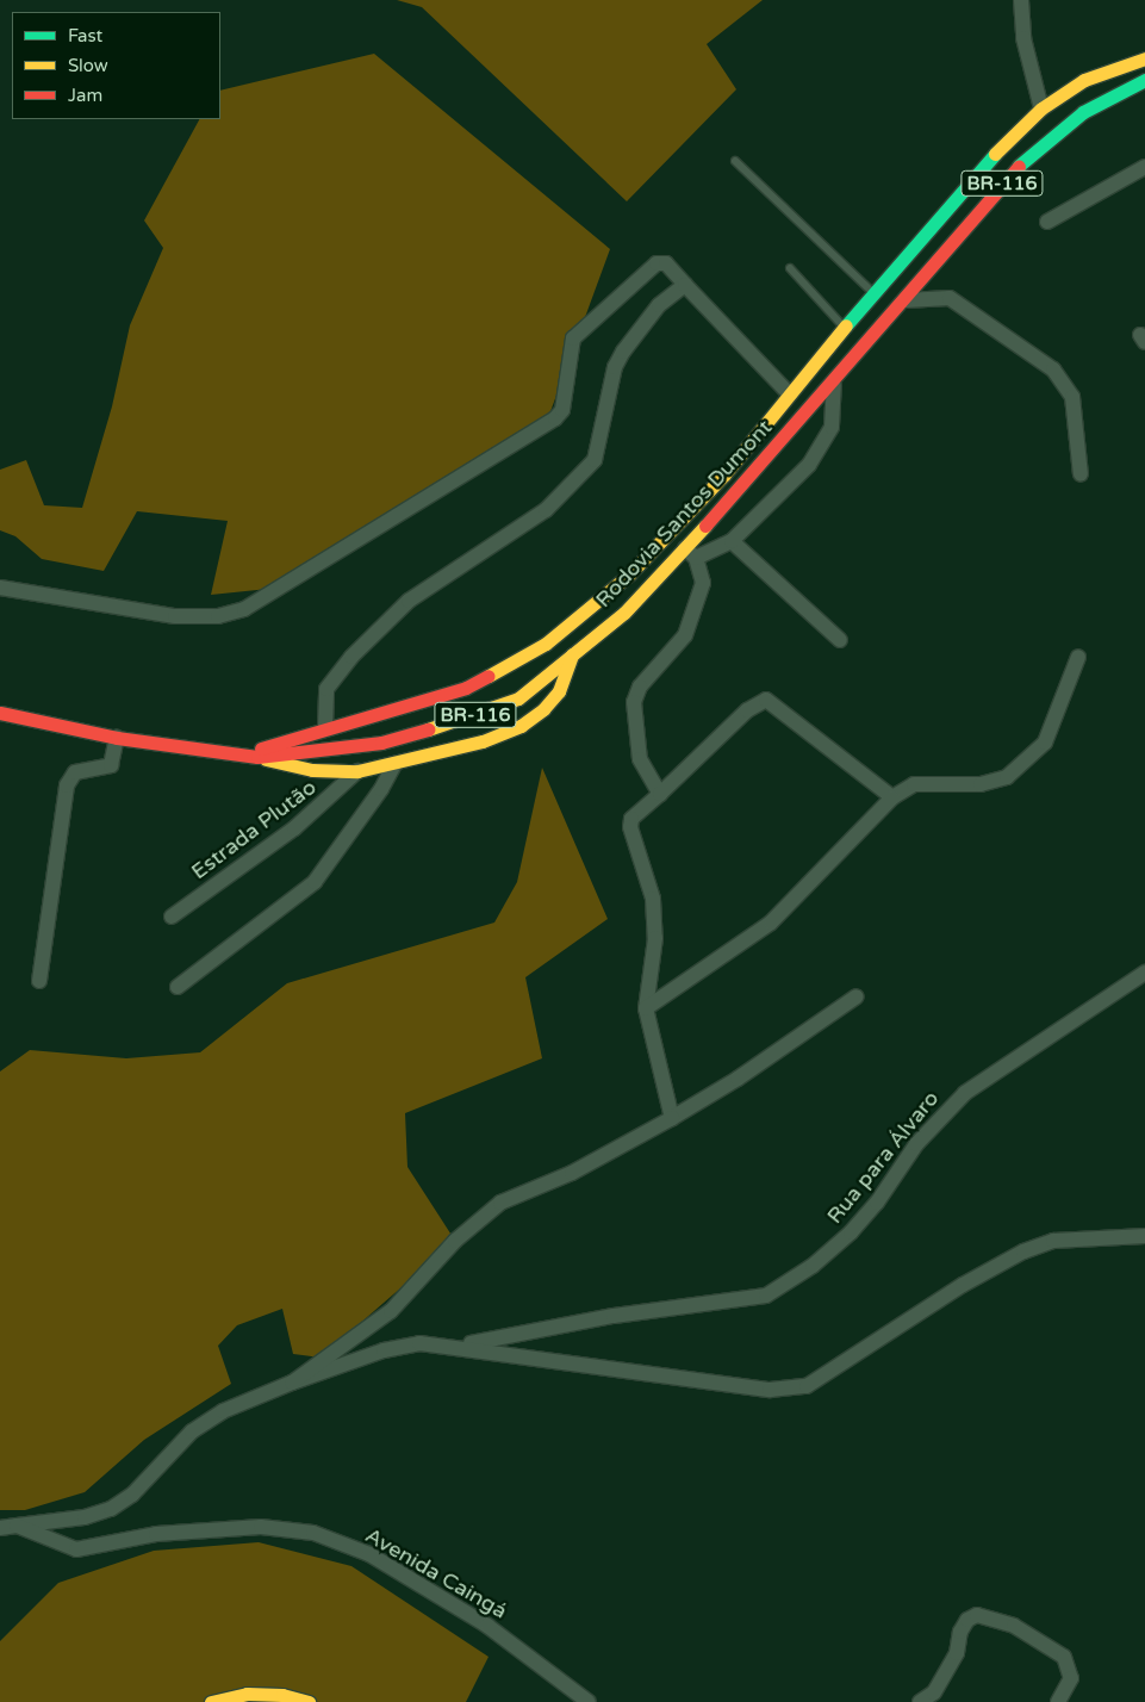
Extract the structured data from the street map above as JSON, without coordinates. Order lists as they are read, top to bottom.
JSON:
{
  "streets": {
    "main road": ["BR-116", "Rodovia Santos Dumont"],
    "street": ["Estrada Plutão", "Rua para Álvaro", "Avenida Caingá"]
  },
  "legend": ["Fast", "Slow", "Jam"]
}
